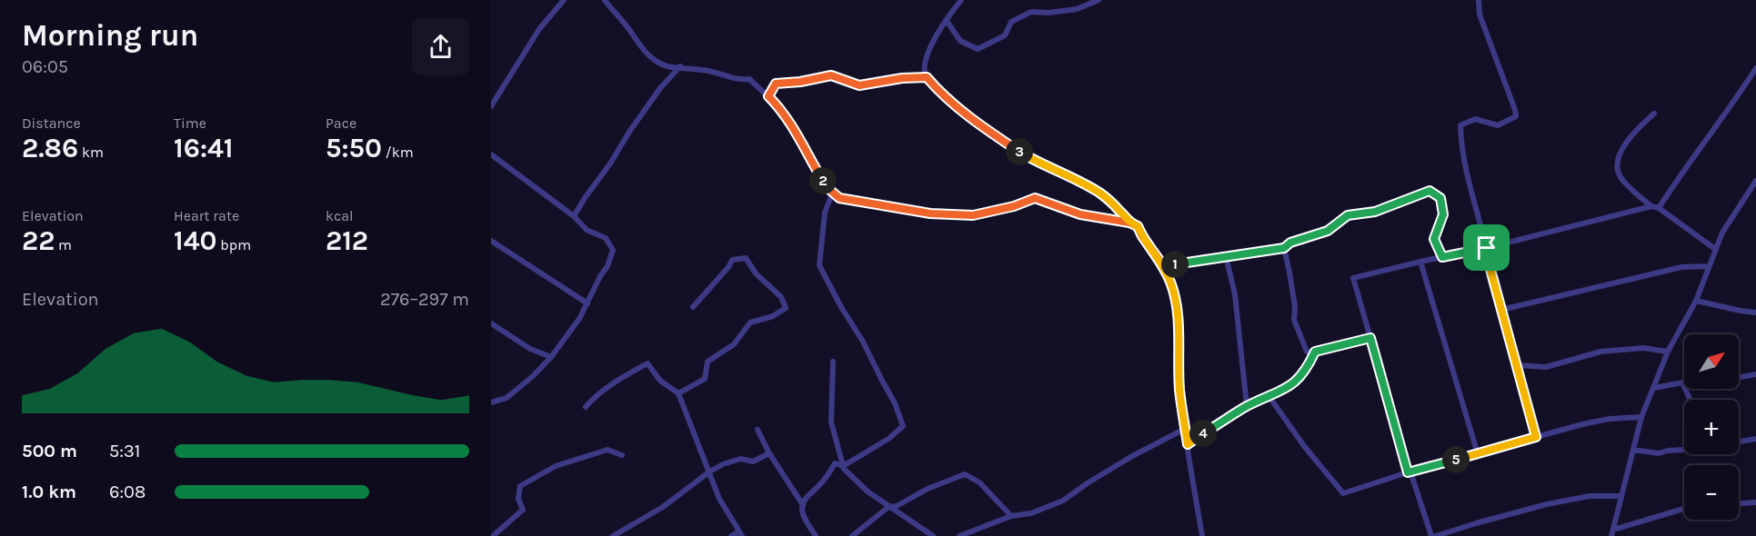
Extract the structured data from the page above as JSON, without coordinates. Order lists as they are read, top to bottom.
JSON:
{
  "north": "top right",
  "page": {
    "heading": ["Morning run", "06:05"],
    "stats": [
      ["Distance", "2.86 km"],
      ["Time", "16:41"],
      ["Pace", "5:50 /km"],
      ["Elevation", "22 m"],
      ["Heart rate", "140 bpm"],
      ["kcal", "212"]
    ],
    "pins": [
      "3",
      "2",
      "1",
      "4",
      "5"
    ],
    "chart": ["Elevation", "276–297 m"],
    "map_buttons": ["+", "−"],
    "list": [
      {
        "name": "500 m",
        "note": "5:31"
      },
      {
        "name": "1.0 km",
        "note": "6:08"
      }
    ]
  }
}
